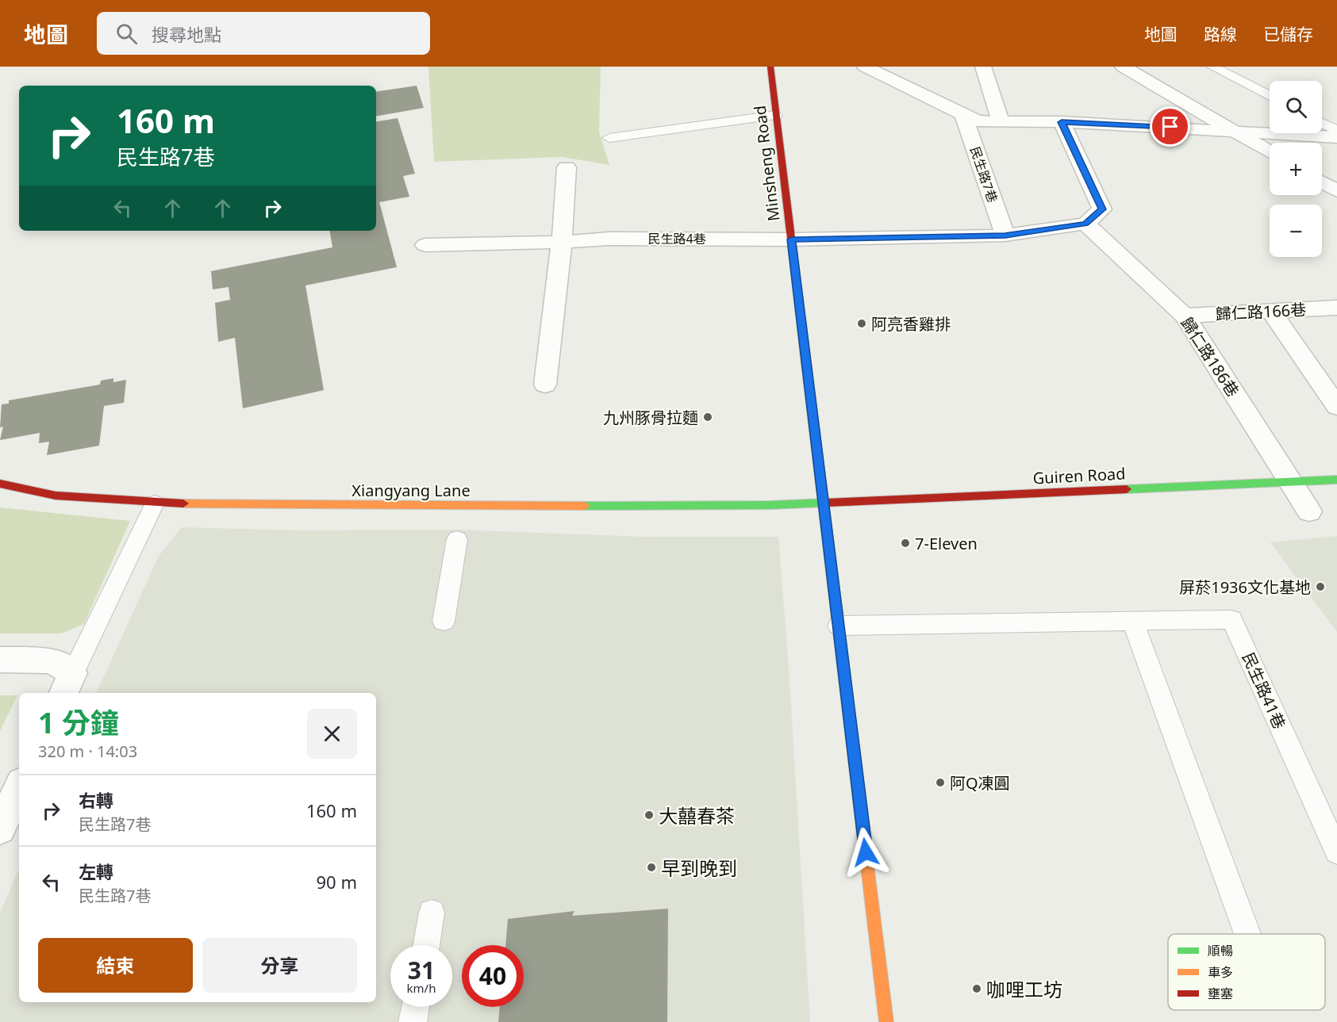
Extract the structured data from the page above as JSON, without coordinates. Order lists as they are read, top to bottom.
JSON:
{
  "streets": {
    "street": [
      "Minsheng Road",
      "民生路7巷",
      "民生路4巷",
      "歸仁路166巷",
      "歸仁路186巷",
      "Guiren Road",
      "Xiangyang Lane"
    ],
    "lane": ["民生路41巷"]
  },
  "crossings": [
    ["Minsheng Road", "民生路4巷"],
    ["Minsheng Road", "Guiren Road"],
    ["Minsheng Road", "Xiangyang Lane"],
    ["Minsheng Road", "民生路41巷"],
    ["歸仁路166巷", "歸仁路186巷"],
    ["歸仁路186巷", "Guiren Road"],
    ["Guiren Road", "Xiangyang Lane"]
  ],
  "places": [
    "阿亮香雞排",
    "九州豚骨拉麵",
    "7-Eleven",
    "屏菸1936文化基地",
    "阿Q凍圓",
    "大囍春茶",
    "早到晚到",
    "咖哩工坊"
  ],
  "legend": ["順暢", "車多", "壅塞"],
  "page": {
    "header": "地圖",
    "search": "搜尋地點",
    "nav": ["地圖", "路線", "已儲存"],
    "map_buttons": ["+", "−"],
    "turn": ["160 m", "民生路7巷"],
    "heading": ["1 分鐘", "320 m · 14:03"],
    "list": [
      {
        "name": "右轉",
        "note": "民生路7巷",
        "value": "160 m"
      },
      {
        "name": "左轉",
        "note": "民生路7巷",
        "value": "90 m"
      }
    ],
    "buttons": ["結束", "分享"],
    "speed": "31 km/h",
    "limit": "40"
  }
}
